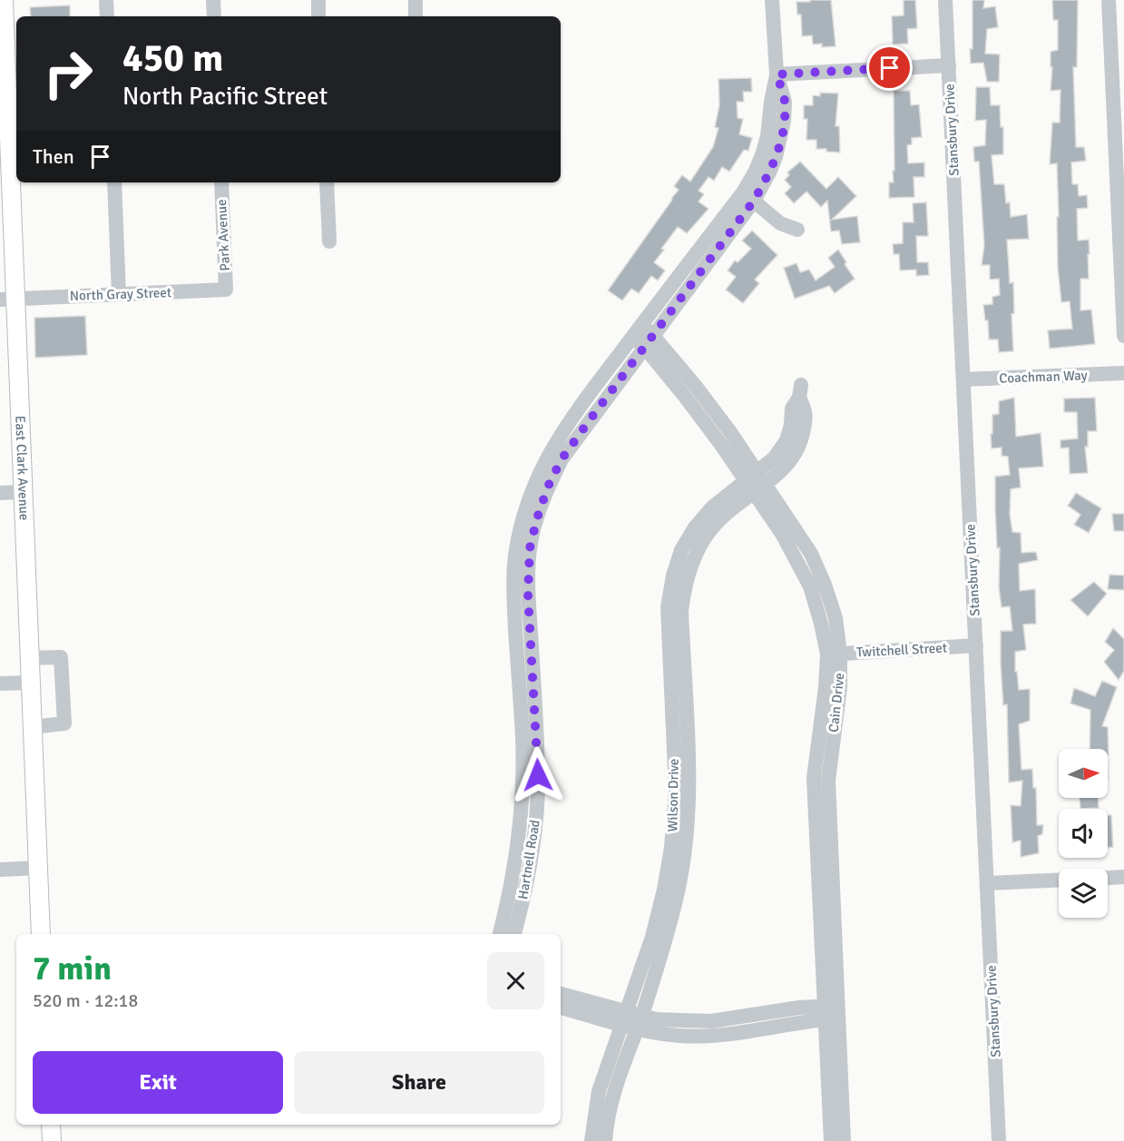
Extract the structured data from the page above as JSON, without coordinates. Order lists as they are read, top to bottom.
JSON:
{
  "streets": {
    "main road": ["East Clark Avenue"],
    "street": [
      "Stansbury Drive",
      "Park Avenue",
      "North Gray Street",
      "Coachman Way",
      "Twitchell Street",
      "Cain Drive",
      "Wilson Drive",
      "Hartnell Road"
    ]
  },
  "crossings": [
    ["Stansbury Drive", "Coachman Way"],
    ["Stansbury Drive", "Twitchell Street"],
    ["Park Avenue", "North Gray Street"],
    ["North Gray Street", "East Clark Avenue"],
    ["Twitchell Street", "Cain Drive"],
    ["Cain Drive", "Wilson Drive"],
    ["Cain Drive", "Hartnell Road"]
  ],
  "north": "right",
  "page": {
    "turn": ["450 m", "North Pacific Street"],
    "then": "Then",
    "heading": ["7 min", "520 m · 12:18"],
    "buttons": ["Exit", "Share"]
  }
}
